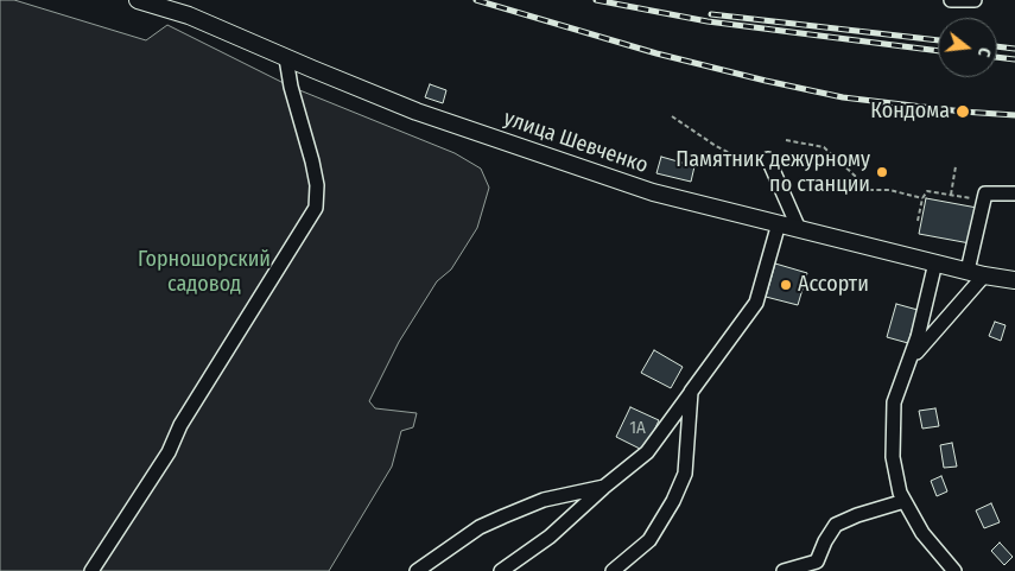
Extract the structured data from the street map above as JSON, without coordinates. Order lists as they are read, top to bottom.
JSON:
{
  "streets": {
    "main road": ["улица Шевченко"]
  },
  "parks": ["Горношорский садовод"],
  "places": ["Кондома", "Памятник дежурному по станции", "Ассорти"],
  "house_numbers": ["1А"],
  "north": "right"
}
